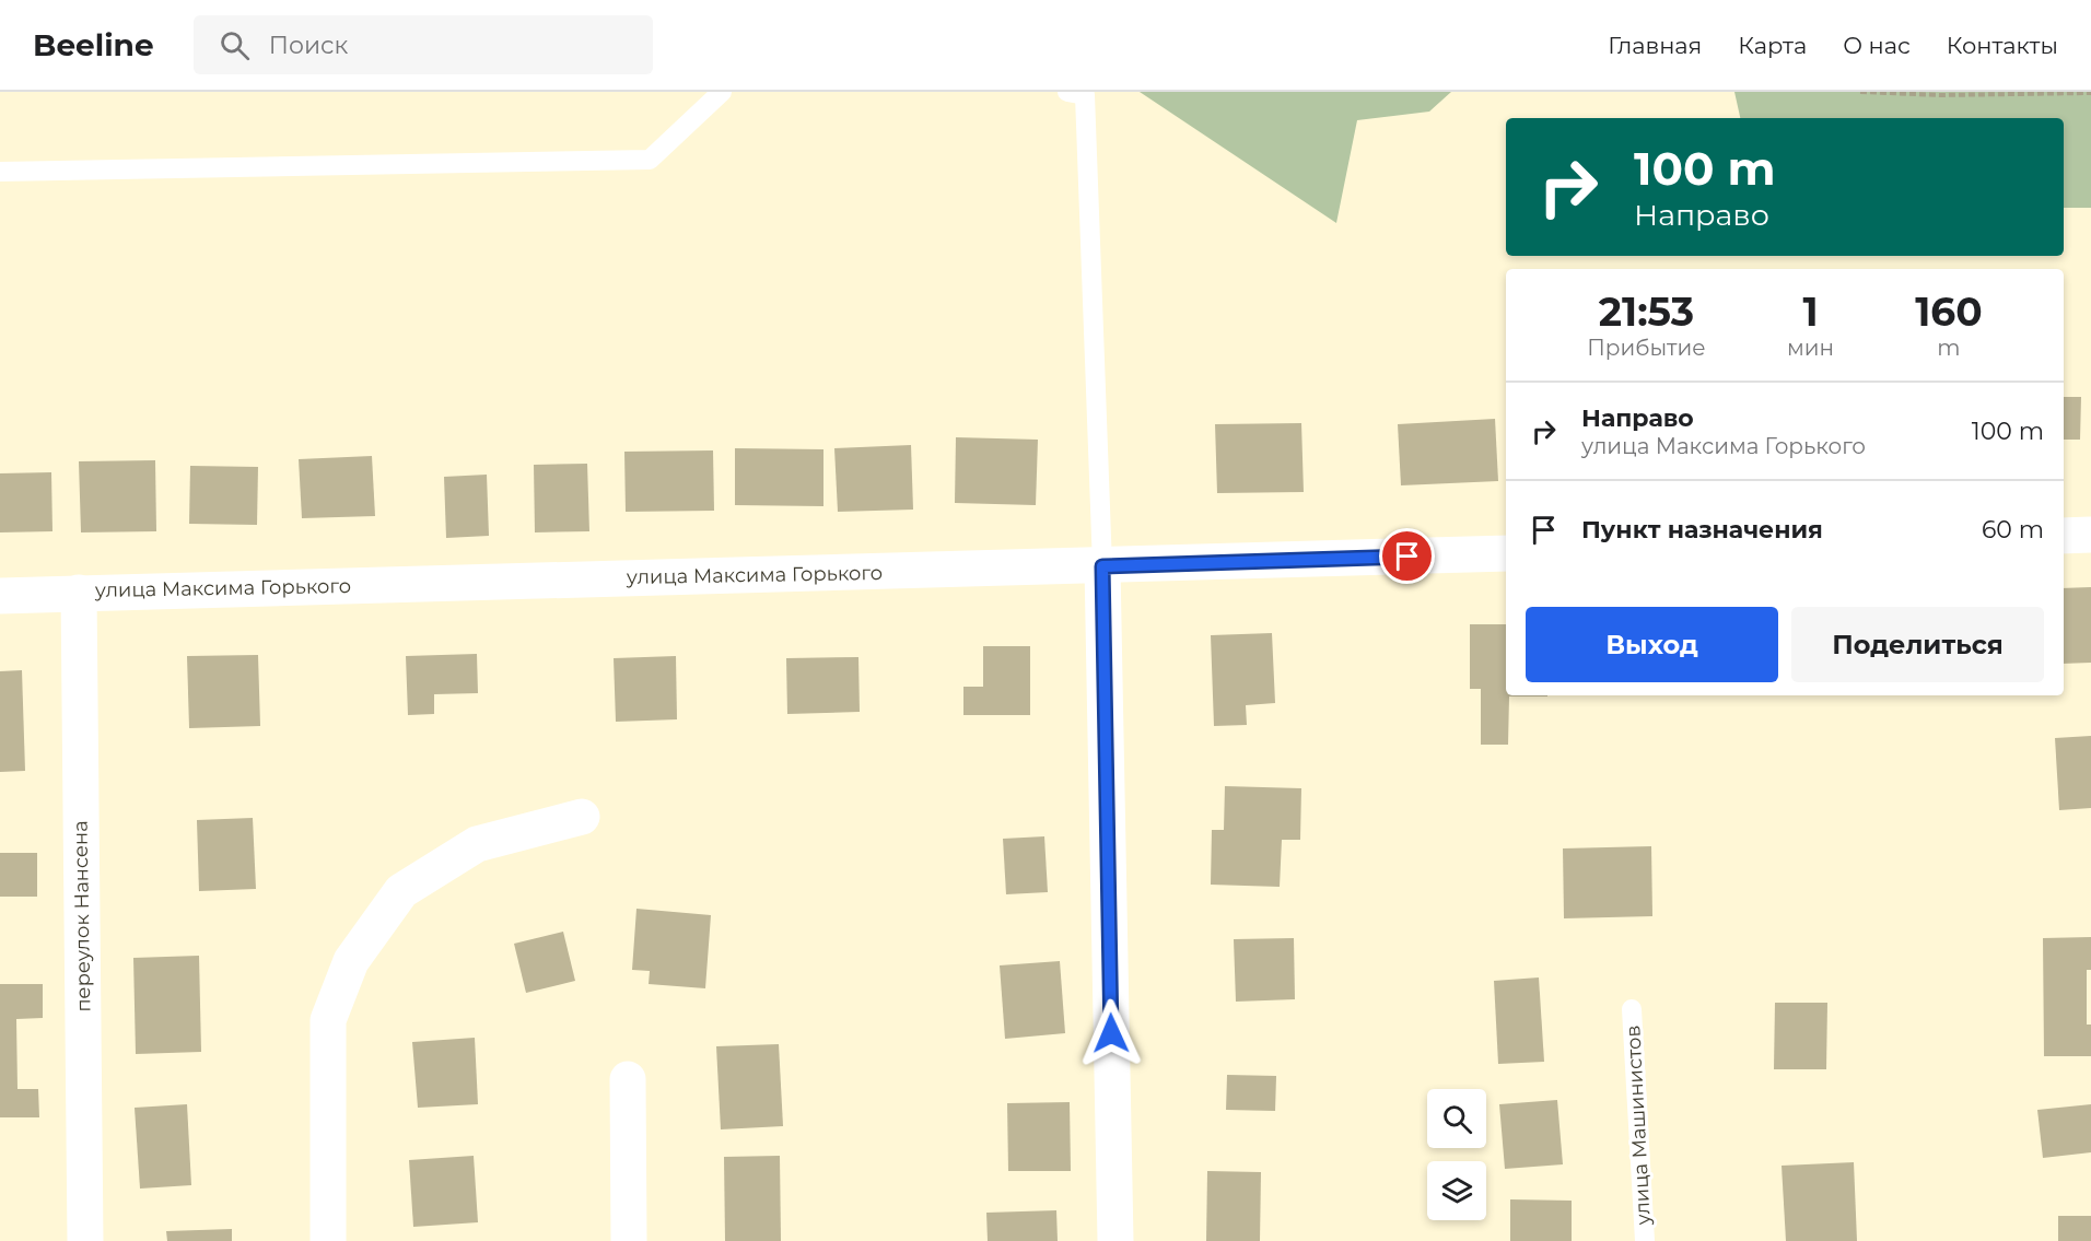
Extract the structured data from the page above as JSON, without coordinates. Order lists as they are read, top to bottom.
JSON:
{
  "streets": {
    "street": ["улица Максима Горького", "переулок Нансена"],
    "lane": ["улица Машинистов"]
  },
  "crossings": [
    ["улица Максима Горького", "переулок Нансена"]
  ],
  "page": {
    "header": "Beeline",
    "search": "Поиск",
    "nav": [
      "Главная",
      "Карта",
      "О нас",
      "Контакты"
    ],
    "turn": ["100 m", "Направо"],
    "eta": [
      "21:53",
      "Прибытие",
      "1",
      "мин",
      "160",
      "m"
    ],
    "list": [
      {
        "name": "Направо",
        "note": "улица Максима Горького",
        "value": "100 m"
      },
      {
        "name": "Пункт назначения",
        "value": "60 m"
      }
    ],
    "buttons": ["Выход", "Поделиться"]
  }
}
